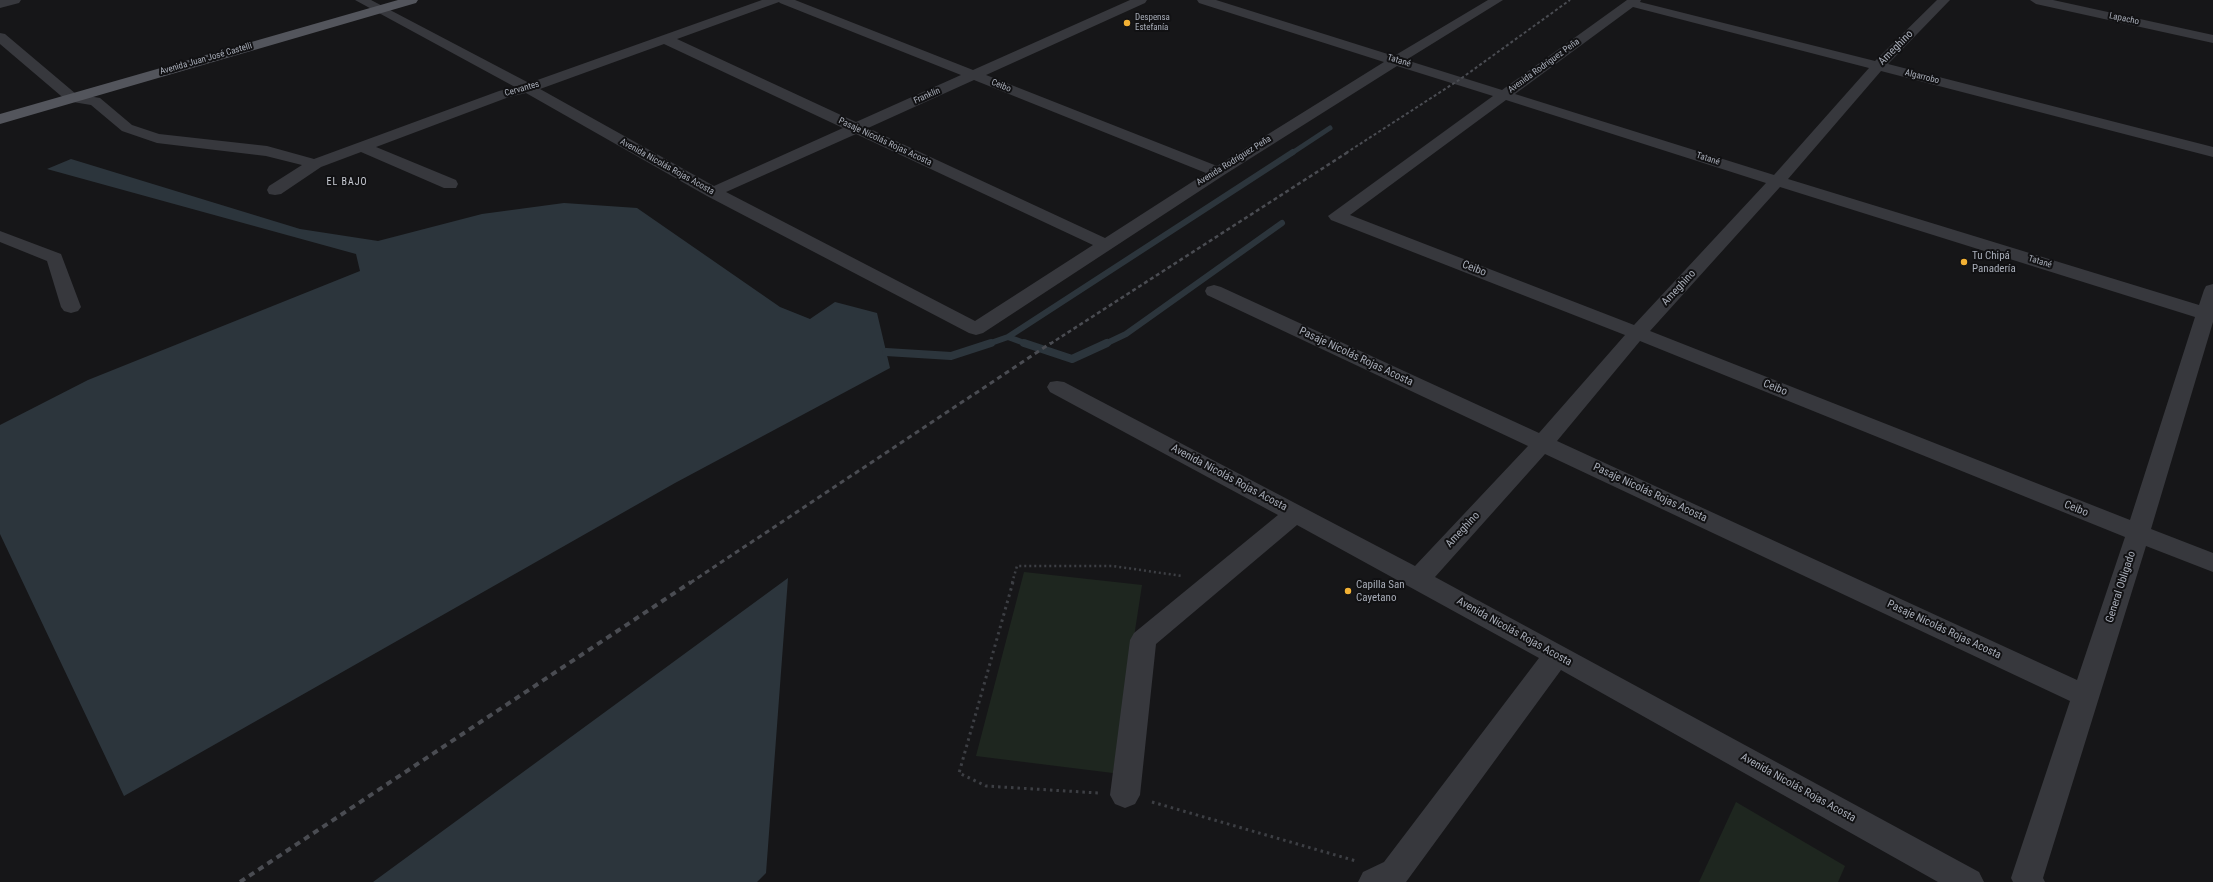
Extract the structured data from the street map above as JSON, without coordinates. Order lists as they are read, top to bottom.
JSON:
{
  "streets": {
    "main road": ["Avenida Juan José Castelli"],
    "street": [
      "Lapacho",
      "Ameghino",
      "Tatané",
      "Avenida Rodríguez Peña",
      "Algarrobo",
      "Ceibo",
      "Cervantes",
      "Franklin",
      "Pasaje Nicolás Rojas Acosta",
      "Avenida Nicolás Rojas Acosta",
      "General Obligado"
    ]
  },
  "crossings": [
    ["Ameghino", "Tatané"],
    ["Ameghino", "Algarrobo"],
    ["Ameghino", "Ceibo"],
    ["Ameghino", "Pasaje Nicolás Rojas Acosta"],
    ["Ameghino", "Avenida Nicolás Rojas Acosta"],
    ["Avenida Juan José Castelli", "Avenida Nicolás Rojas Acosta"],
    ["Tatané", "Avenida Rodríguez Peña"],
    ["Tatané", "General Obligado"],
    ["Avenida Rodríguez Peña", "Algarrobo"],
    ["Avenida Rodríguez Peña", "Ceibo"],
    ["Avenida Rodríguez Peña", "Pasaje Nicolás Rojas Acosta"],
    ["Avenida Rodríguez Peña", "Avenida Nicolás Rojas Acosta"],
    ["Ceibo", "Franklin"],
    ["Ceibo", "General Obligado"],
    ["Cervantes", "Pasaje Nicolás Rojas Acosta"],
    ["Cervantes", "Avenida Nicolás Rojas Acosta"],
    ["Franklin", "Pasaje Nicolás Rojas Acosta"],
    ["Franklin", "Avenida Nicolás Rojas Acosta"],
    ["Pasaje Nicolás Rojas Acosta", "General Obligado"]
  ],
  "districts": ["EL BAJO"],
  "places": ["Despensa Estefanía", "Tu Chipá Panadería", "Capilla San Cayetano"]
}
